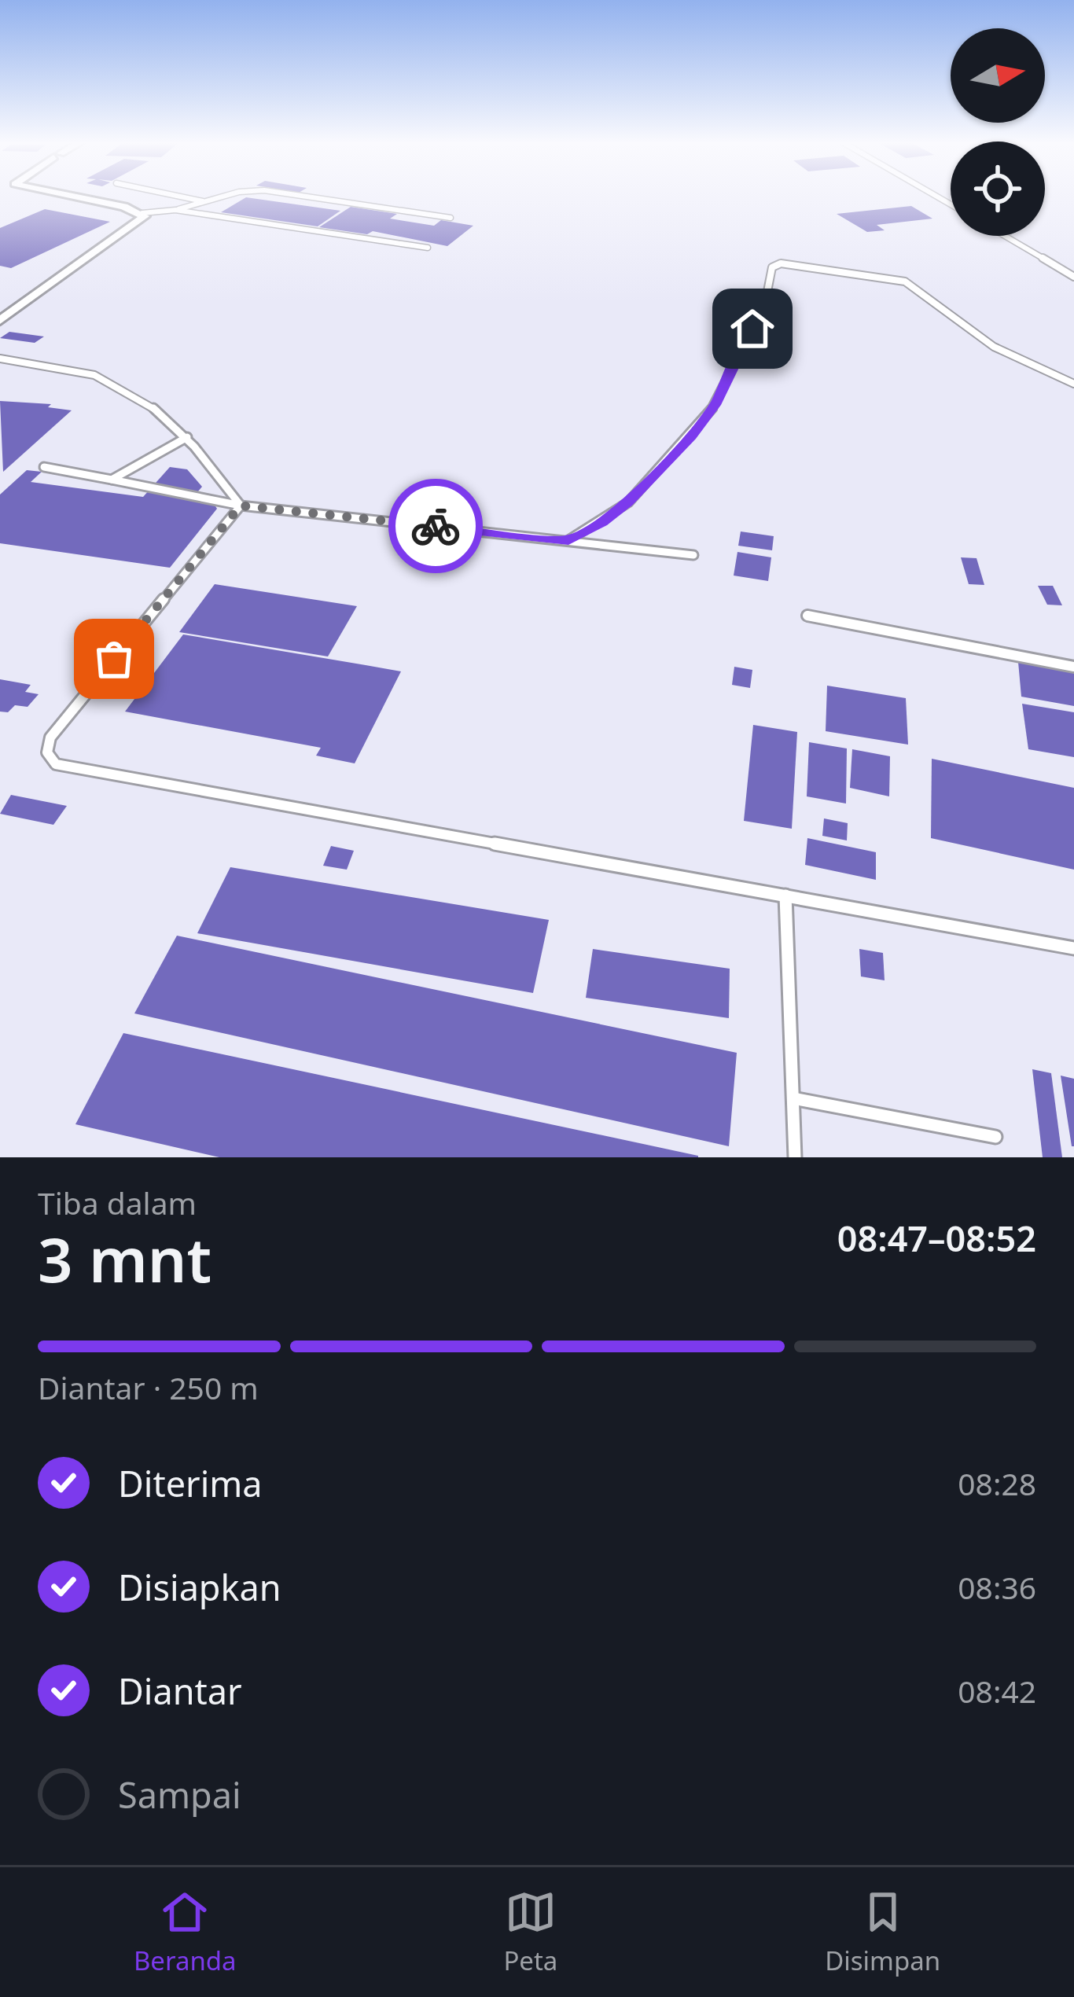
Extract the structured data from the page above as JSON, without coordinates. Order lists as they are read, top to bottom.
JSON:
{
  "north": "right",
  "page": {
    "heading": ["3 mnt", "Tiba dalam", "08:47–08:52"],
    "bar": "Diantar · 250 m",
    "list": [
      ["Diterima", "08:28"],
      ["Disiapkan", "08:36"],
      ["Diantar", "08:42"],
      "Sampai"
    ],
    "tabs": ["Beranda", "Peta", "Disimpan"]
  }
}
